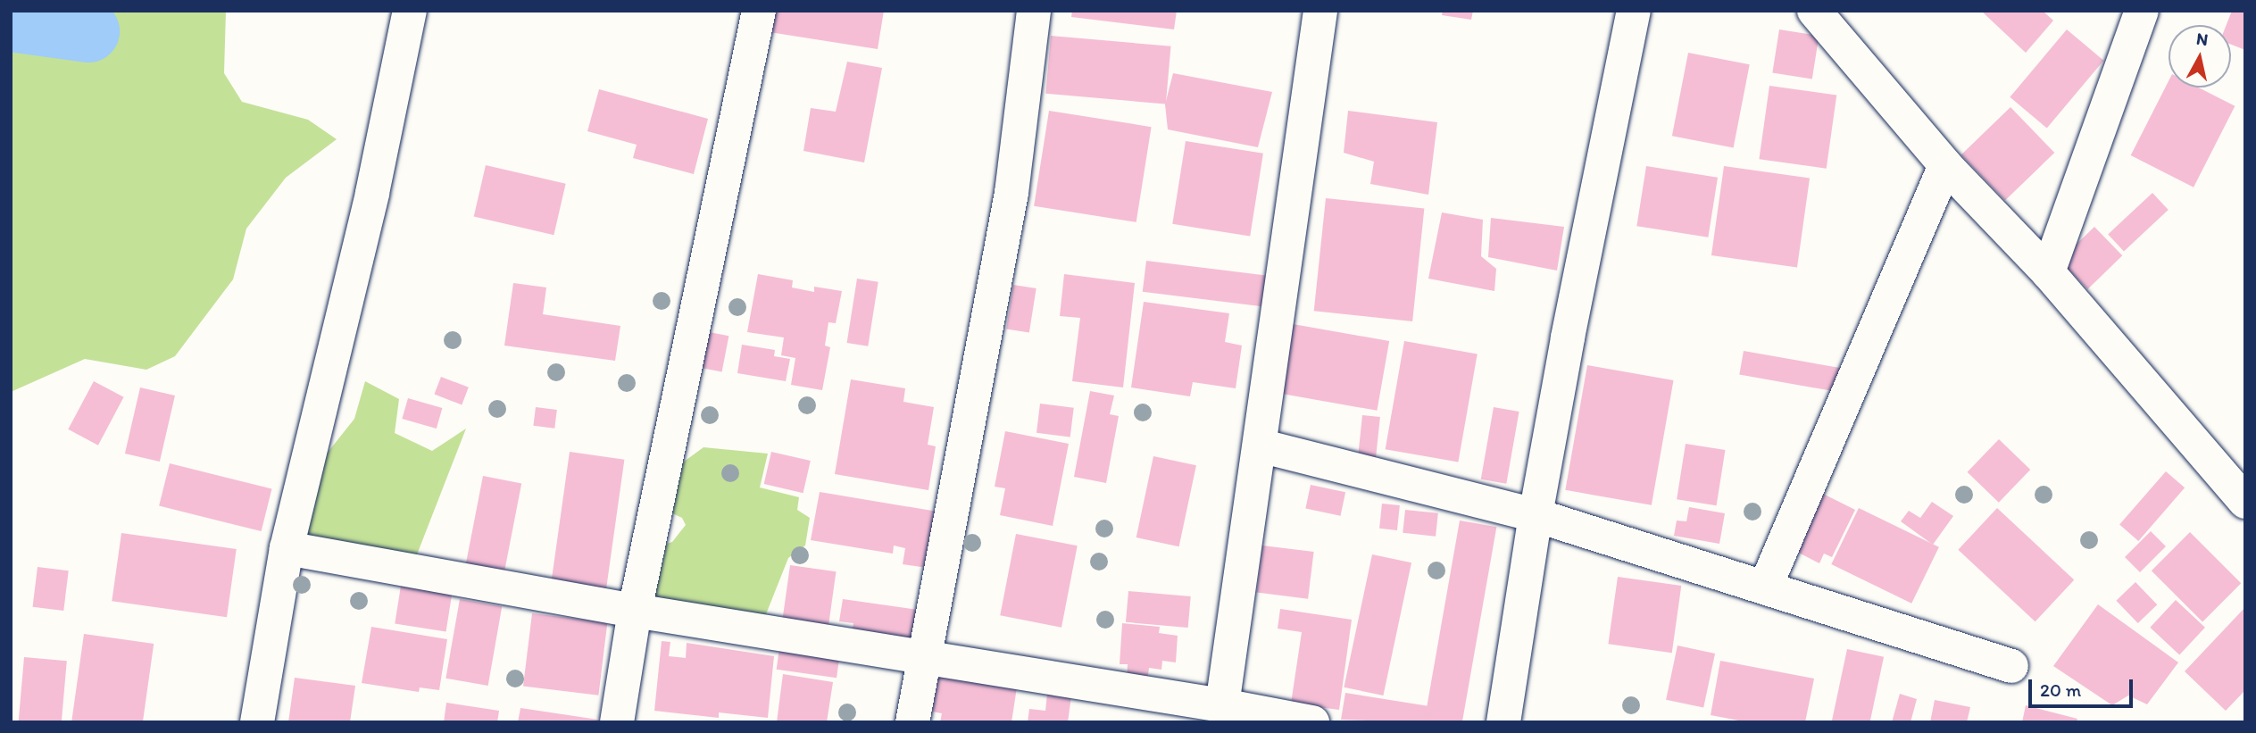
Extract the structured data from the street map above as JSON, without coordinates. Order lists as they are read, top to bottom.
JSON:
{
  "scale_bar": "20 m",
  "north": "top"
}
